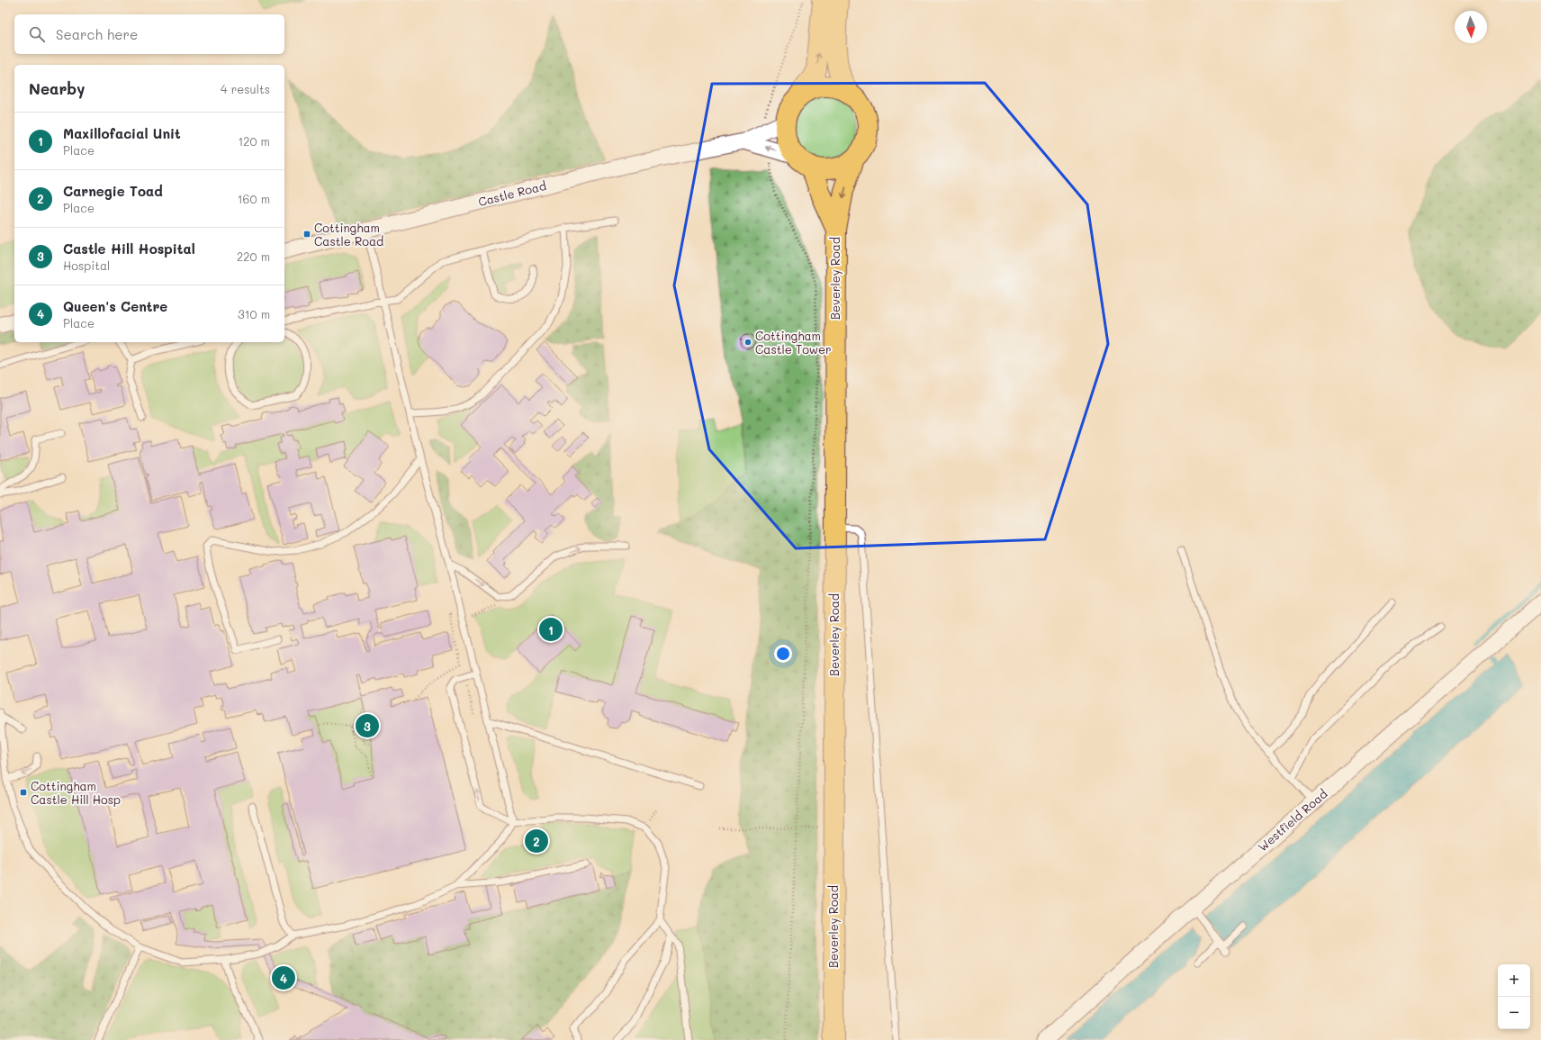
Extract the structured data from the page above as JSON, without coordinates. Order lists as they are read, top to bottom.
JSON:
{
  "streets": {
    "highway": ["Beverley Road"],
    "street": ["Castle Road", "Westfield Road"]
  },
  "crossings": [
    ["Castle Road", "Beverley Road"]
  ],
  "places": {
    "transit": ["Cottingham Castle Road", "Cottingham Castle Hill Hosp"],
    "other": ["Cottingham Castle Tower"]
  },
  "north": "bottom",
  "page": {
    "search": "Search here",
    "heading": ["Nearby", "4 results"],
    "list": [
      {
        "mark": "1",
        "name": "Maxillofacial Unit",
        "note": "Place",
        "value": "120 m"
      },
      {
        "mark": "2",
        "name": "Carnegie Toad",
        "note": "Place",
        "value": "160 m"
      },
      {
        "mark": "3",
        "name": "Castle Hill Hospital",
        "note": "Hospital",
        "value": "220 m"
      },
      {
        "mark": "4",
        "name": "Queen's Centre",
        "note": "Place",
        "value": "310 m"
      }
    ],
    "pins": [
      "1",
      "3",
      "2",
      "4"
    ],
    "map_buttons": ["+", "−"]
  }
}
